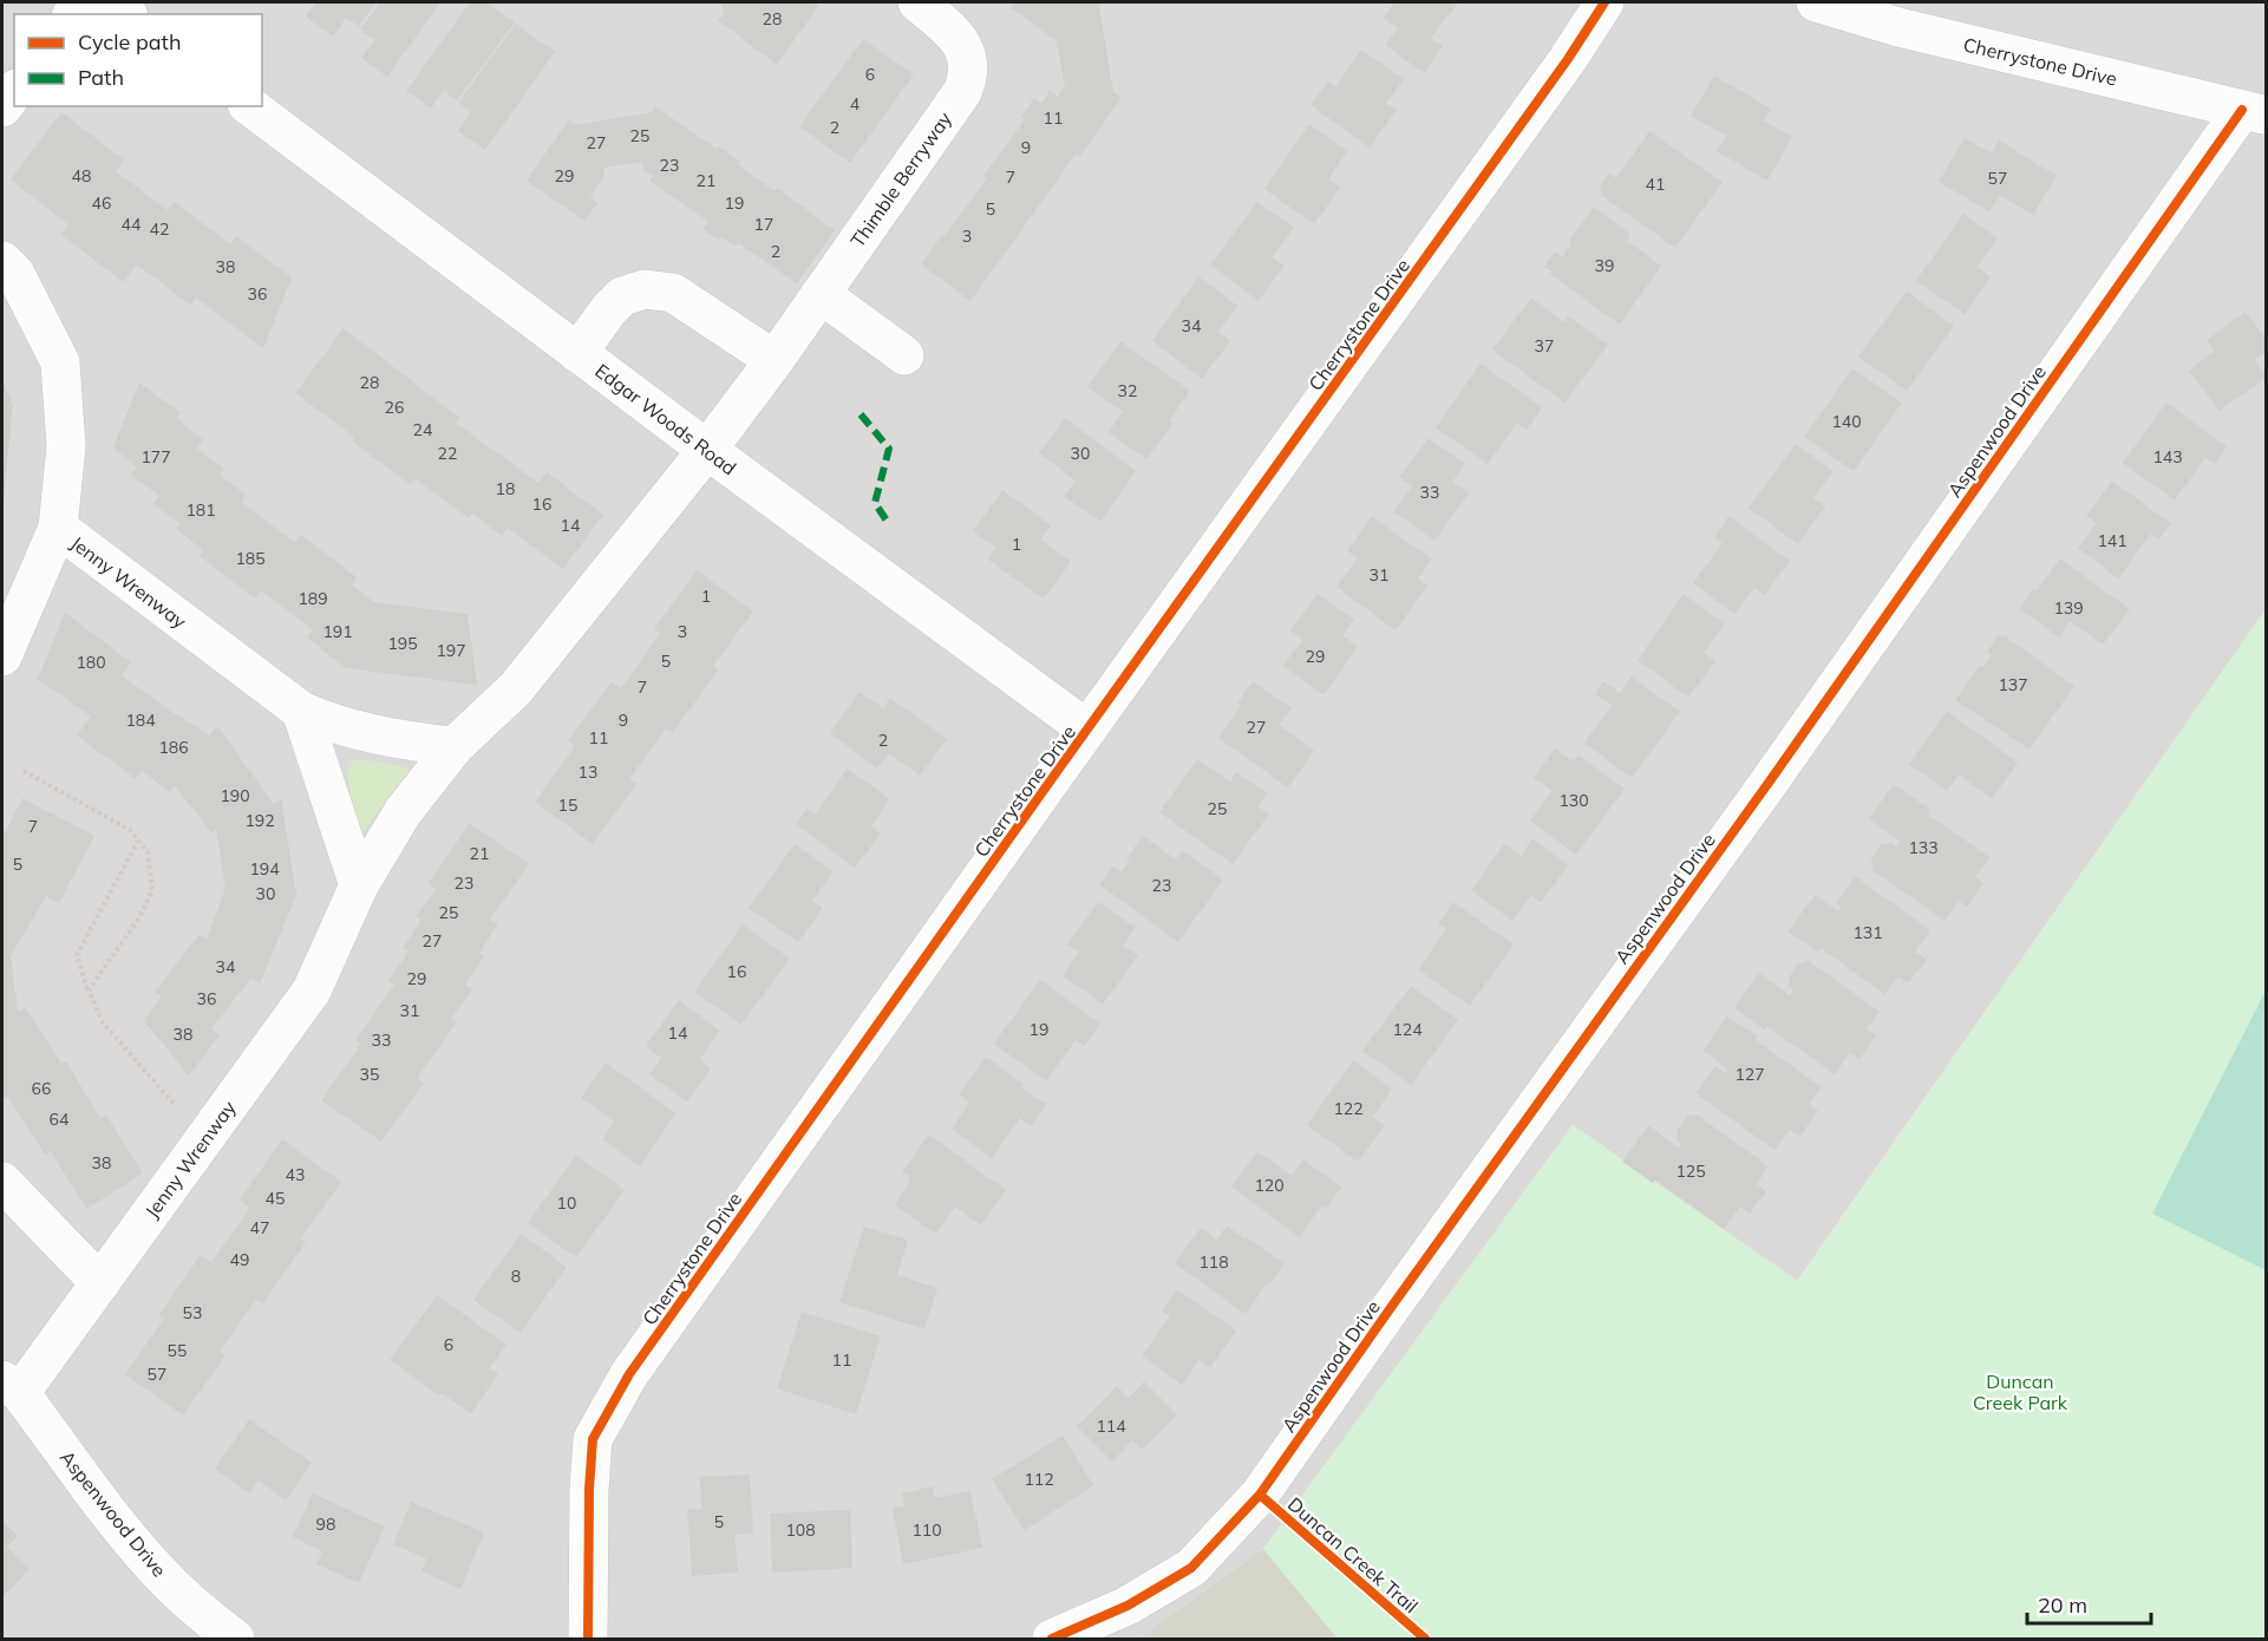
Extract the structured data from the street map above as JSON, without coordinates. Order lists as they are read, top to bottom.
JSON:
{
  "streets": {
    "street": [
      "Cherrystone Drive",
      "Thimble Berryway",
      "Edgar Woods Road",
      "Aspenwood Drive",
      "Jenny Wrenway"
    ],
    "cycle path": ["Duncan Creek Trail"]
  },
  "crossings": [
    ["Cherrystone Drive", "Edgar Woods Road"],
    ["Cherrystone Drive", "Aspenwood Drive"],
    ["Thimble Berryway", "Edgar Woods Road"],
    ["Thimble Berryway", "Jenny Wrenway"],
    ["Edgar Woods Road", "Jenny Wrenway"],
    ["Aspenwood Drive", "Jenny Wrenway"]
  ],
  "parks": ["Duncan Creek Park"],
  "house_numbers": [
    "28",
    "6",
    "4",
    "11",
    "2",
    "25",
    "27",
    "9",
    "23",
    "48",
    "29",
    "7",
    "57",
    "21",
    "41",
    "46",
    "19",
    "5",
    "44",
    "17",
    "42",
    "3",
    "2",
    "39",
    "38",
    "36",
    "34",
    "37",
    "28",
    "32",
    "26",
    "140",
    "24",
    "22",
    "30",
    "177",
    "143",
    "18",
    "33",
    "16",
    "181",
    "14",
    "141",
    "1",
    "185",
    "31",
    "1",
    "189",
    "139",
    "191",
    "3",
    "195",
    "197",
    "29",
    "5",
    "180",
    "137",
    "7",
    "184",
    "9",
    "27",
    "11",
    "2",
    "186",
    "13",
    "190",
    "130",
    "15",
    "25",
    "192",
    "7",
    "133",
    "21",
    "5",
    "194",
    "23",
    "23",
    "30",
    "25",
    "131",
    "27",
    "34",
    "16",
    "29",
    "36",
    "31",
    "19",
    "124",
    "14",
    "38",
    "33",
    "35",
    "127",
    "66",
    "122",
    "64",
    "38",
    "125",
    "43",
    "120",
    "45",
    "10",
    "47",
    "49",
    "118",
    "8",
    "53",
    "6",
    "55",
    "11",
    "57",
    "114",
    "112",
    "5",
    "98",
    "108",
    "110"
  ],
  "legend": ["Cycle path", "Path"],
  "scale_bar": "20 m"
}
